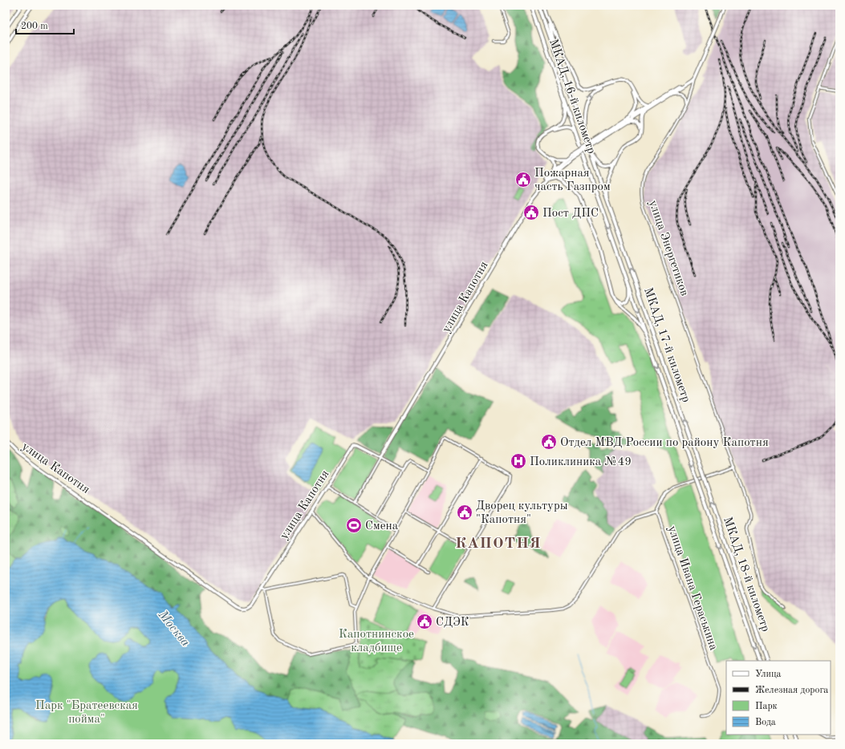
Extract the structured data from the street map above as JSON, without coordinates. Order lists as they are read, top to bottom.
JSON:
{
  "streets": {
    "highway": ["МКАД, 16-й километр", "МКАД, 17-й километр", "МКАД, 18-й километр"],
    "main road": ["улица Энергетиков", "улица Капотня"],
    "street": ["улица Ивана Гераськина"]
  },
  "crossings": [
    ["МКАД, 16-й километр", "МКАД, 17-й километр"],
    ["МКАД, 17-й километр", "МКАД, 18-й километр"]
  ],
  "districts": ["КАПОТНЯ"],
  "water": ["Москва"],
  "parks": ["Капотнинское кладбище", "Парк \"Братеевская пойма\""],
  "places": {
    "public building": [
      "Пожарная часть Газпром",
      "Пост ДПС",
      "Отдел МВД России по району Капотня",
      "Дворец культуры \"Капотня\"",
      "СДЭК"
    ],
    "hospital": ["Поликлиника №49"],
    "sports": ["Смена"]
  },
  "legend": [
    "Улица",
    "Железная дорога",
    "Парк",
    "Вода"
  ],
  "scale_bar": "200 m"
}
